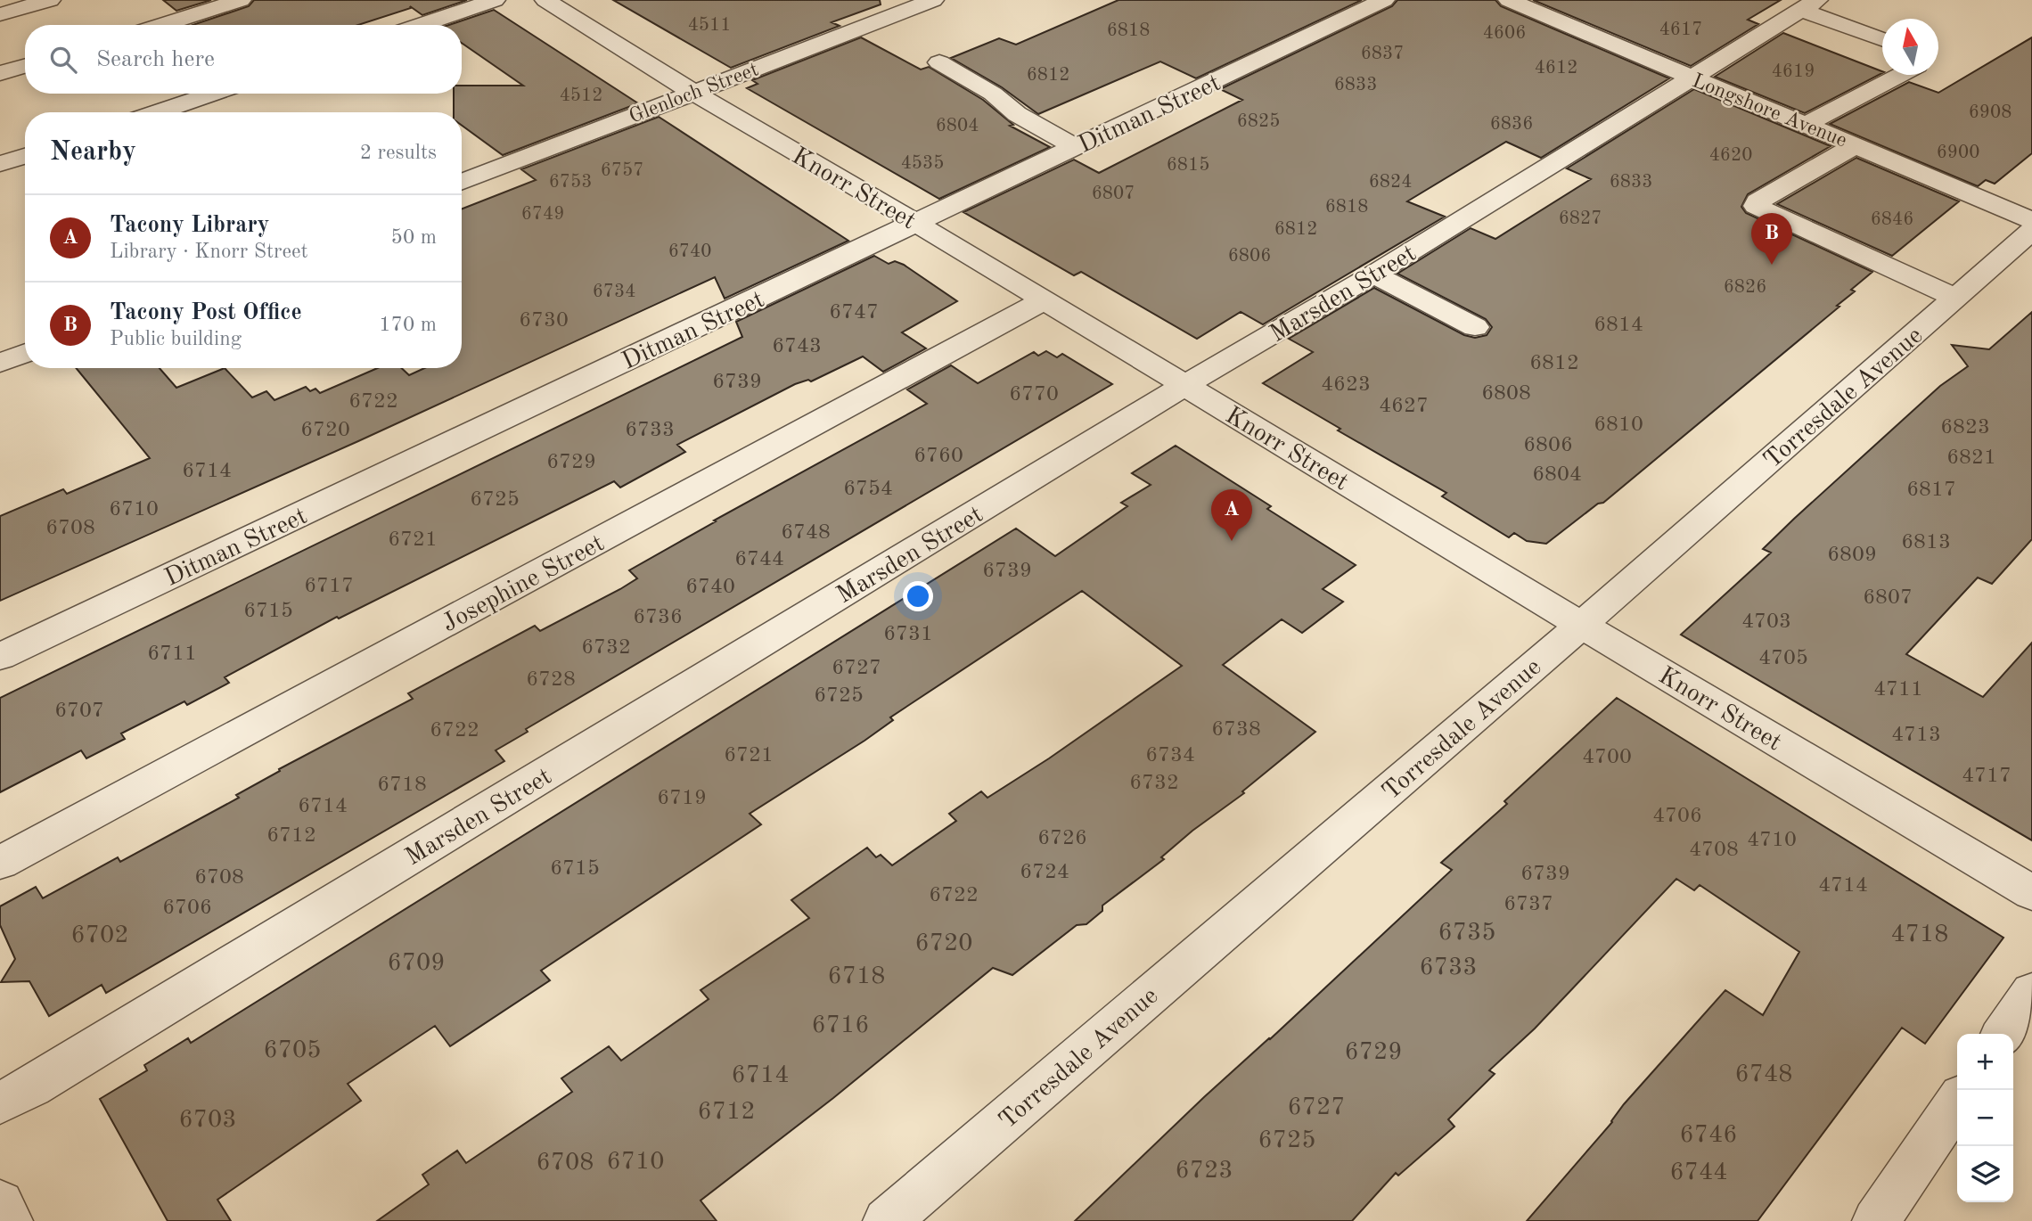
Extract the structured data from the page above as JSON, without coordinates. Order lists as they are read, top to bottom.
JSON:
{
  "streets": {
    "street": [
      "Glenloch Street",
      "Longshore Avenue",
      "Ditman Street",
      "Knorr Street",
      "Marsden Street",
      "Torresdale Avenue",
      "Josephine Street"
    ]
  },
  "crossings": [
    ["Glenloch Street", "Knorr Street"],
    ["Longshore Avenue", "Marsden Street"],
    ["Ditman Street", "Knorr Street"],
    ["Knorr Street", "Marsden Street"],
    ["Knorr Street", "Torresdale Avenue"],
    ["Knorr Street", "Josephine Street"]
  ],
  "house_numbers": [
    "4511",
    "4617",
    "6818",
    "4606",
    "6837",
    "4612",
    "4619",
    "6812",
    "6833",
    "4512",
    "6908",
    "6825",
    "6836",
    "6804",
    "6900",
    "4620",
    "4535",
    "6815",
    "6757",
    "6753",
    "6824",
    "6833",
    "6807",
    "6818",
    "6749",
    "6827",
    "6846",
    "6812",
    "6740",
    "6806",
    "6826",
    "6734",
    "6747",
    "6730",
    "6814",
    "6743",
    "6812",
    "6739",
    "4623",
    "6808",
    "6770",
    "6722",
    "4627",
    "6810",
    "6823",
    "6720",
    "6733",
    "6806",
    "6760",
    "6821",
    "6729",
    "6714",
    "6804",
    "6754",
    "6817",
    "6725",
    "6710",
    "6708",
    "6748",
    "6721",
    "6813",
    "6809",
    "6744",
    "6739",
    "6717",
    "6740",
    "6807",
    "6715",
    "6736",
    "4703",
    "6731",
    "6732",
    "6711",
    "4705",
    "6727",
    "6728",
    "4711",
    "6725",
    "6707",
    "6738",
    "6722",
    "4713",
    "6721",
    "6734",
    "4700",
    "4717",
    "6732",
    "6718",
    "6719",
    "6714",
    "4706",
    "6712",
    "6726",
    "4710",
    "4708",
    "6715",
    "6724",
    "6739",
    "6708",
    "4714",
    "6722",
    "6737",
    "6706",
    "6735",
    "4718",
    "6702",
    "6720",
    "6709",
    "6733",
    "6718",
    "6716",
    "6705",
    "6729",
    "6748",
    "6714",
    "6727",
    "6712",
    "6703",
    "6746",
    "6725",
    "6710",
    "6708",
    "6723",
    "6744"
  ],
  "north": "top",
  "page": {
    "search": "Search here",
    "heading": ["Nearby", "2 results"],
    "list": [
      {
        "mark": "A",
        "name": "Tacony Library",
        "note": "Library · Knorr Street",
        "value": "50 m"
      },
      {
        "mark": "B",
        "name": "Tacony Post Office",
        "note": "Public building",
        "value": "170 m"
      }
    ],
    "pins": ["B", "A"],
    "map_buttons": ["+", "−"]
  }
}
